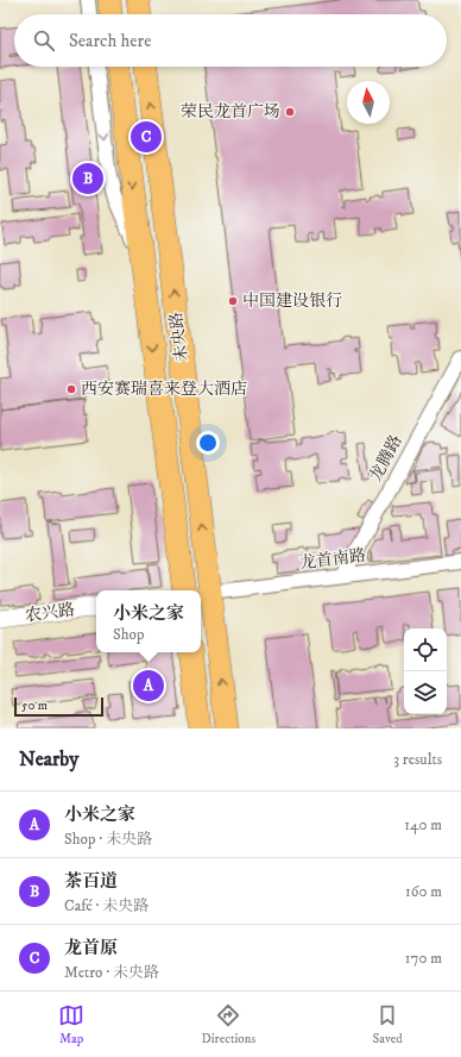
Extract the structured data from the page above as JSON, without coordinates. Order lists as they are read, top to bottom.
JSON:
{
  "streets": {
    "main road": ["未央路"],
    "street": ["龙腾路", "龙首南路", "农兴路"]
  },
  "crossings": [
    ["未央路", "龙首南路"],
    ["龙腾路", "龙首南路"]
  ],
  "places": ["荣民龙首广场", "中国建设银行", "西安赛瑞喜来登大酒店"],
  "scale_bar": "50 m",
  "north": "top",
  "page": {
    "search": "Search here",
    "pins": ["C", "B", "A"],
    "popup": ["小米之家", "Shop"],
    "scale": "50 m",
    "heading": ["Nearby", "3 results"],
    "list": [
      {
        "mark": "A",
        "name": "小米之家",
        "note": "Shop · 未央路",
        "value": "140 m"
      },
      {
        "mark": "B",
        "name": "茶百道",
        "note": "Café · 未央路",
        "value": "160 m"
      },
      {
        "mark": "C",
        "name": "龙首原",
        "note": "Metro · 未央路",
        "value": "170 m"
      }
    ],
    "nav": ["Map", "Directions", "Saved"]
  }
}
